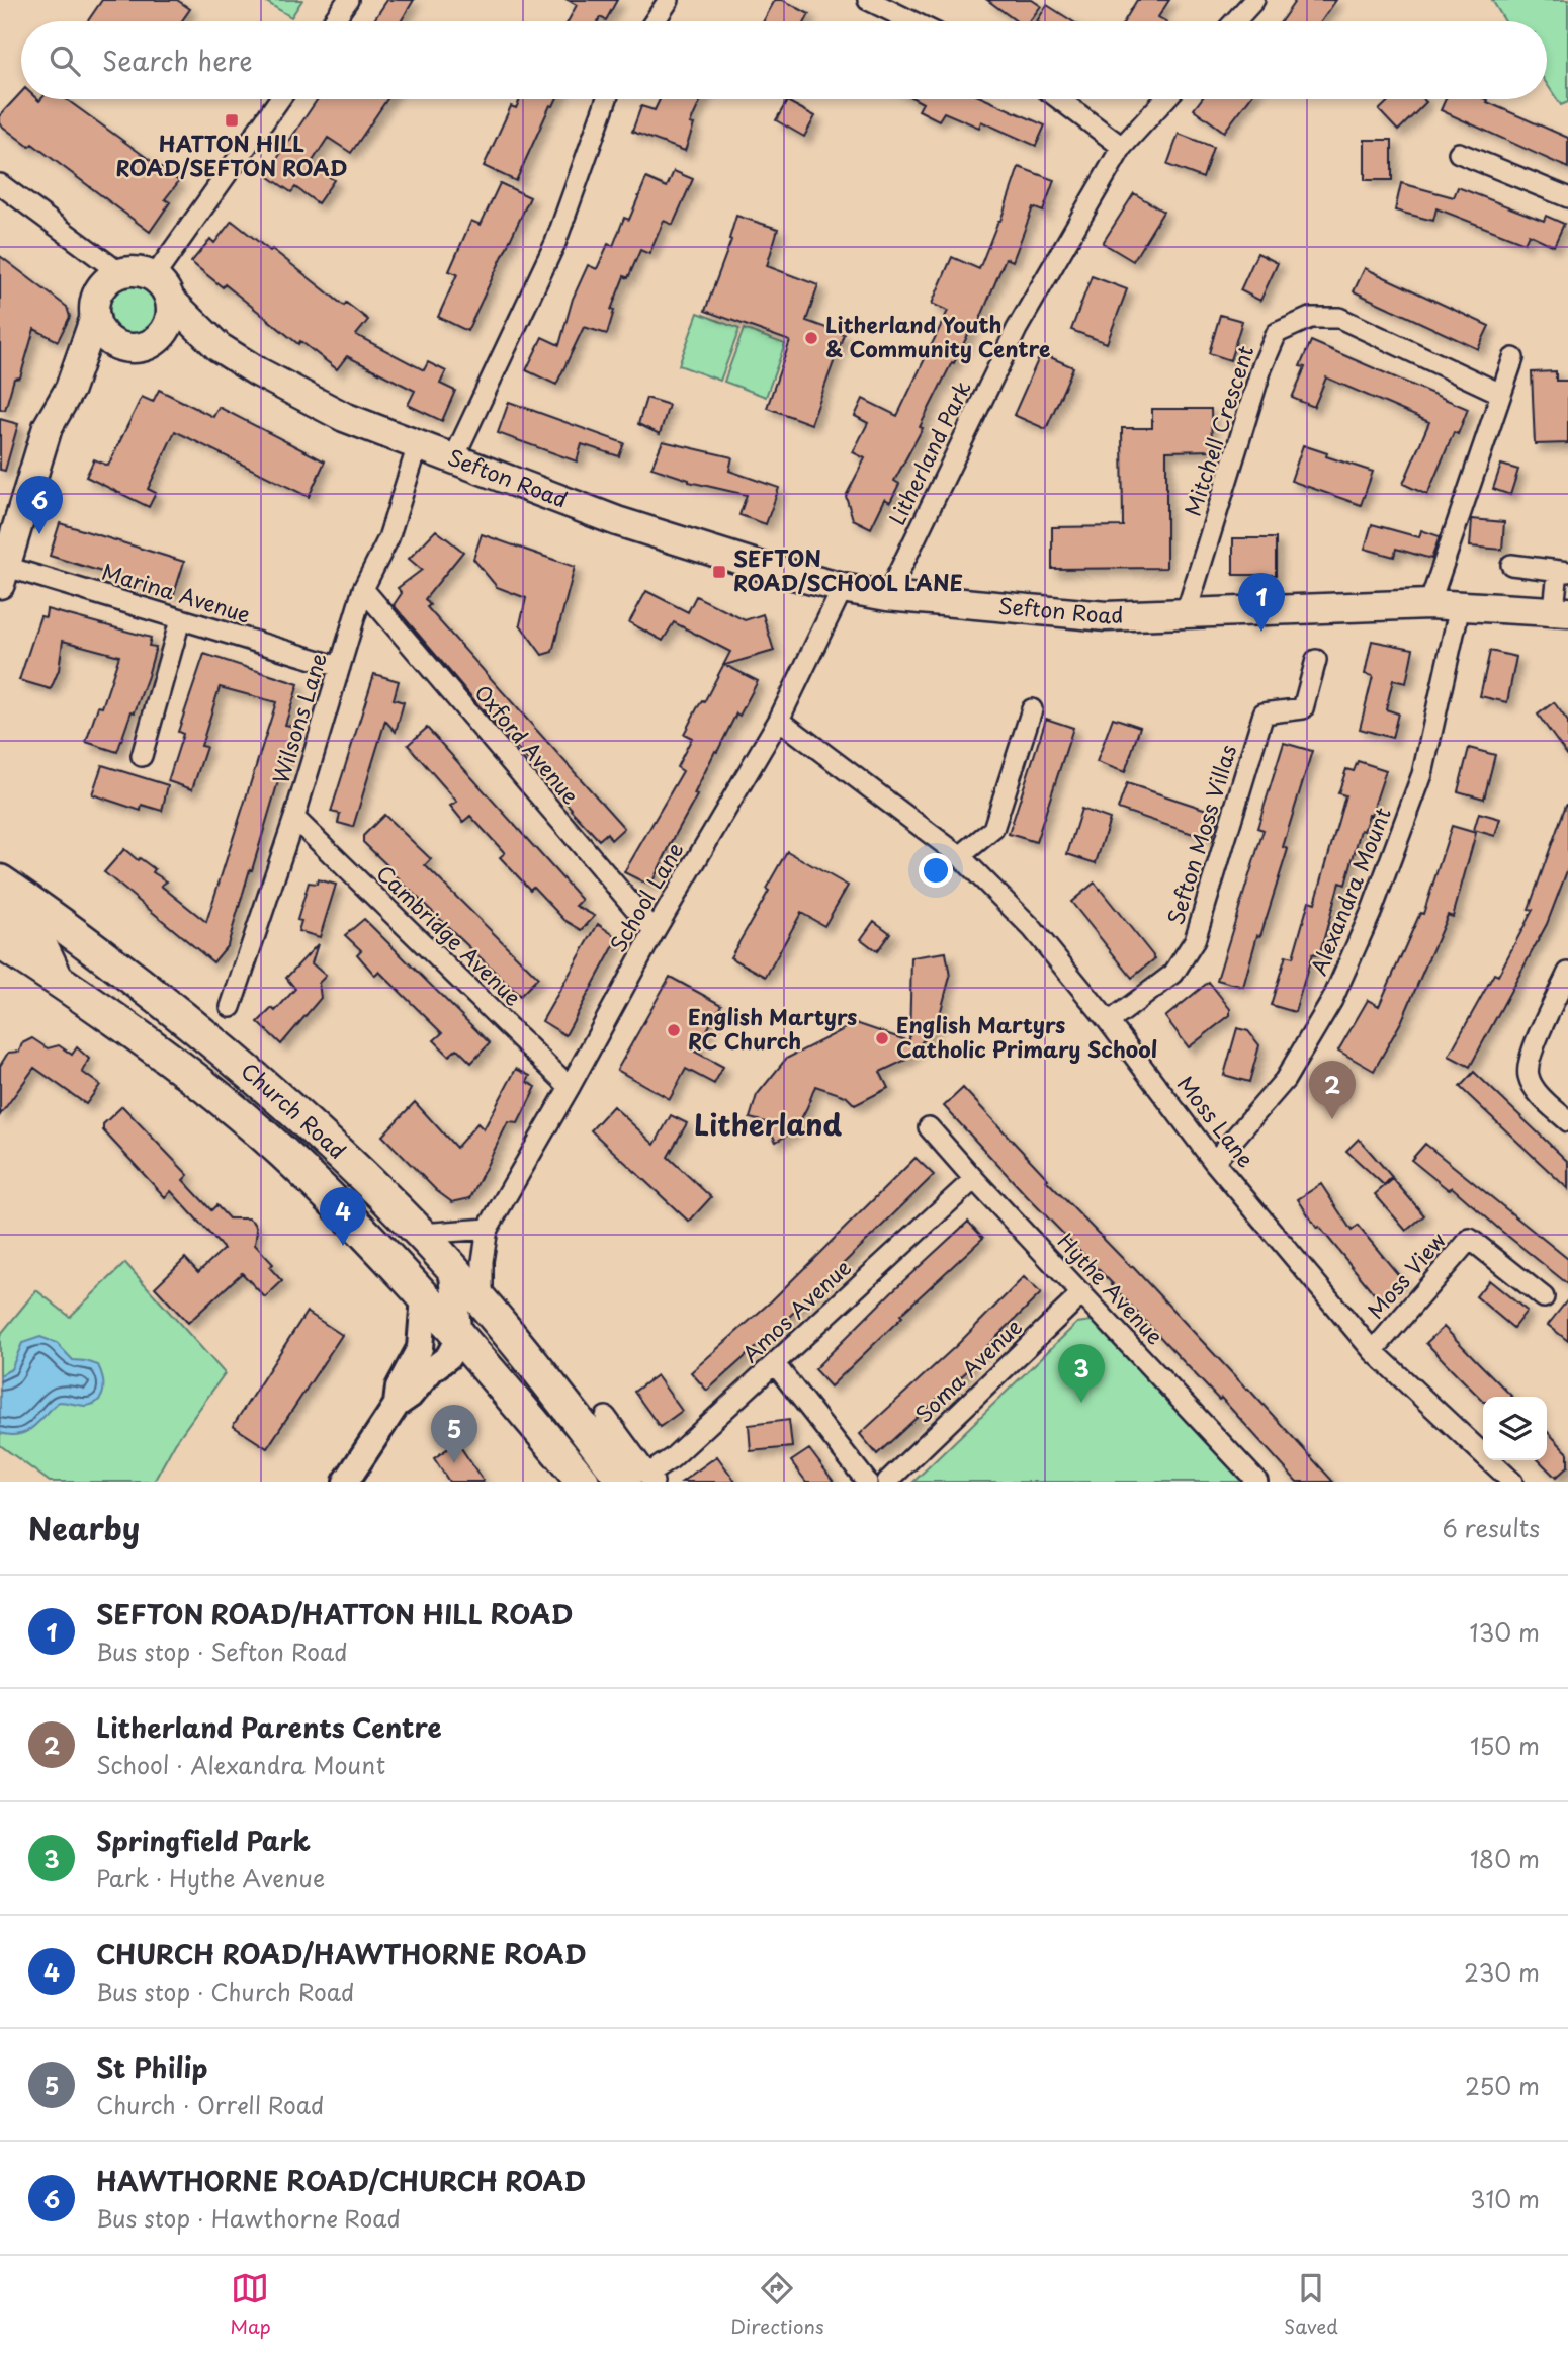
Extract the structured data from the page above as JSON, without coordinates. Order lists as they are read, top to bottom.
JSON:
{
  "streets": {
    "highway": ["Church Road"],
    "main road": ["Sefton Road"],
    "street": [
      "Mitchell Crescent",
      "Litherland Park",
      "Marina Avenue",
      "Wilsons Lane",
      "Oxford Avenue",
      "Sefton Moss Villas",
      "Alexandra Mount",
      "School Lane",
      "Cambridge Avenue",
      "Moss Lane",
      "Moss View",
      "Hythe Avenue",
      "Amos Avenue",
      "Soma Avenue"
    ]
  },
  "crossings": [
    ["Mitchell Crescent", "Sefton Road"],
    ["Litherland Park", "Sefton Road"],
    ["Sefton Road", "Wilsons Lane"],
    ["Sefton Road", "Alexandra Mount"],
    ["Sefton Road", "School Lane"],
    ["Marina Avenue", "Wilsons Lane"],
    ["Wilsons Lane", "Oxford Avenue"],
    ["Wilsons Lane", "Cambridge Avenue"],
    ["Oxford Avenue", "School Lane"],
    ["Sefton Moss Villas", "Moss Lane"],
    ["Alexandra Mount", "Moss Lane"],
    ["School Lane", "Cambridge Avenue"],
    ["School Lane", "Church Road"],
    ["School Lane", "Moss Lane"],
    ["Church Road", "Amos Avenue"],
    ["Moss Lane", "Moss View"],
    ["Hythe Avenue", "Amos Avenue"],
    ["Hythe Avenue", "Soma Avenue"]
  ],
  "districts": ["Litherland"],
  "places": {
    "transit": ["HATTON HILL ROAD/SEFTON ROAD", "SEFTON ROAD/SCHOOL LANE"],
    "other": ["Litherland Youth & Community Centre", "English Martyrs RC Church", "English Martyrs Catholic Primary School"]
  },
  "page": {
    "search": "Search here",
    "pins": [
      "6",
      "1",
      "2",
      "4",
      "3",
      "5"
    ],
    "heading": ["Nearby", "6 results"],
    "list": [
      {
        "mark": "1",
        "name": "SEFTON ROAD/HATTON HILL ROAD",
        "note": "Bus stop · Sefton Road",
        "value": "130 m"
      },
      {
        "mark": "2",
        "name": "Litherland Parents Centre",
        "note": "School · Alexandra Mount",
        "value": "150 m"
      },
      {
        "mark": "3",
        "name": "Springfield Park",
        "note": "Park · Hythe Avenue",
        "value": "180 m"
      },
      {
        "mark": "4",
        "name": "CHURCH ROAD/HAWTHORNE ROAD",
        "note": "Bus stop · Church Road",
        "value": "230 m"
      },
      {
        "mark": "5",
        "name": "St Philip",
        "note": "Church · Orrell Road",
        "value": "250 m"
      },
      {
        "mark": "6",
        "name": "HAWTHORNE ROAD/CHURCH ROAD",
        "note": "Bus stop · Hawthorne Road",
        "value": "310 m"
      }
    ],
    "nav": ["Map", "Directions", "Saved"]
  }
}
